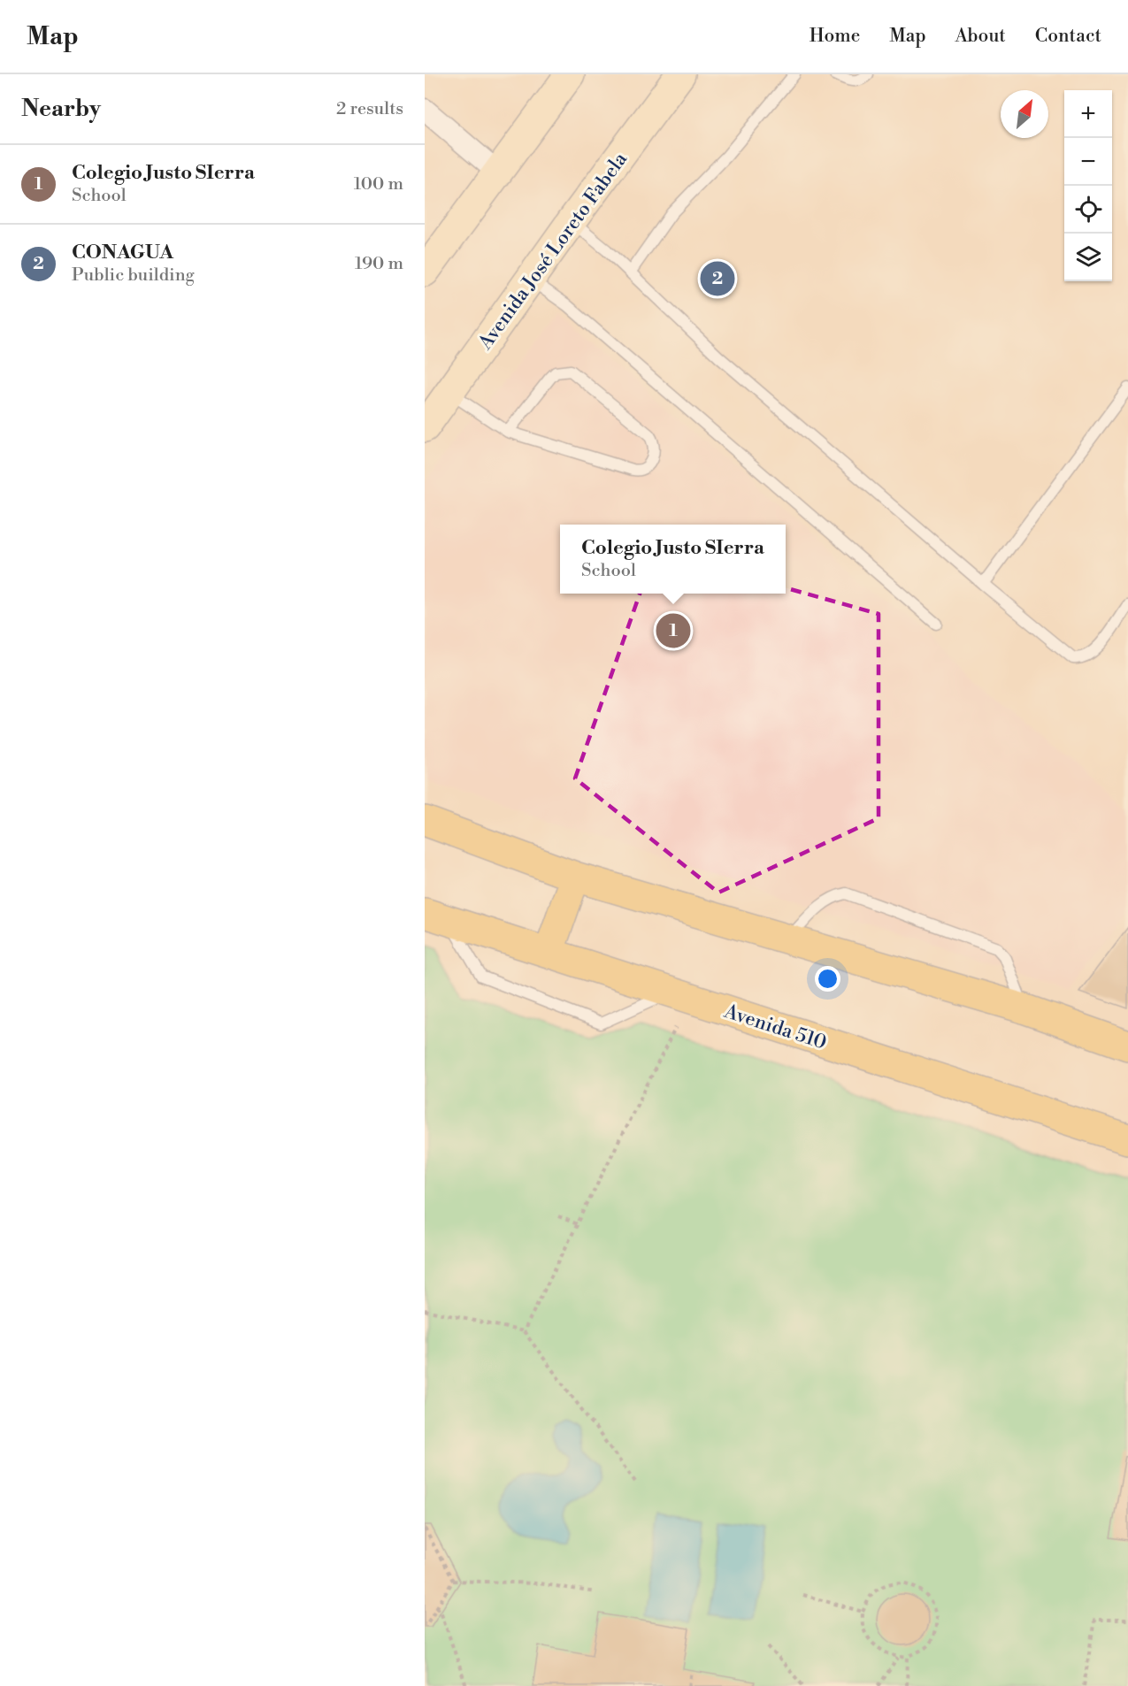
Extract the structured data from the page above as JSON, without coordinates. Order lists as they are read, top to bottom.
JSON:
{
  "streets": {
    "main road": ["Avenida José Loreto Fabela", "Avenida 510"]
  },
  "north": "top right",
  "page": {
    "header": "Map",
    "nav": [
      "Home",
      "Map",
      "About",
      "Contact"
    ],
    "heading": ["Nearby", "2 results"],
    "map_buttons": ["+", "−"],
    "list": [
      {
        "mark": "1",
        "name": "Colegio Justo SIerra",
        "note": "School",
        "value": "100 m"
      },
      {
        "mark": "2",
        "name": "CONAGUA",
        "note": "Public building",
        "value": "190 m"
      }
    ],
    "pins": ["2", "1"],
    "popup": ["Colegio Justo SIerra", "School"]
  }
}
